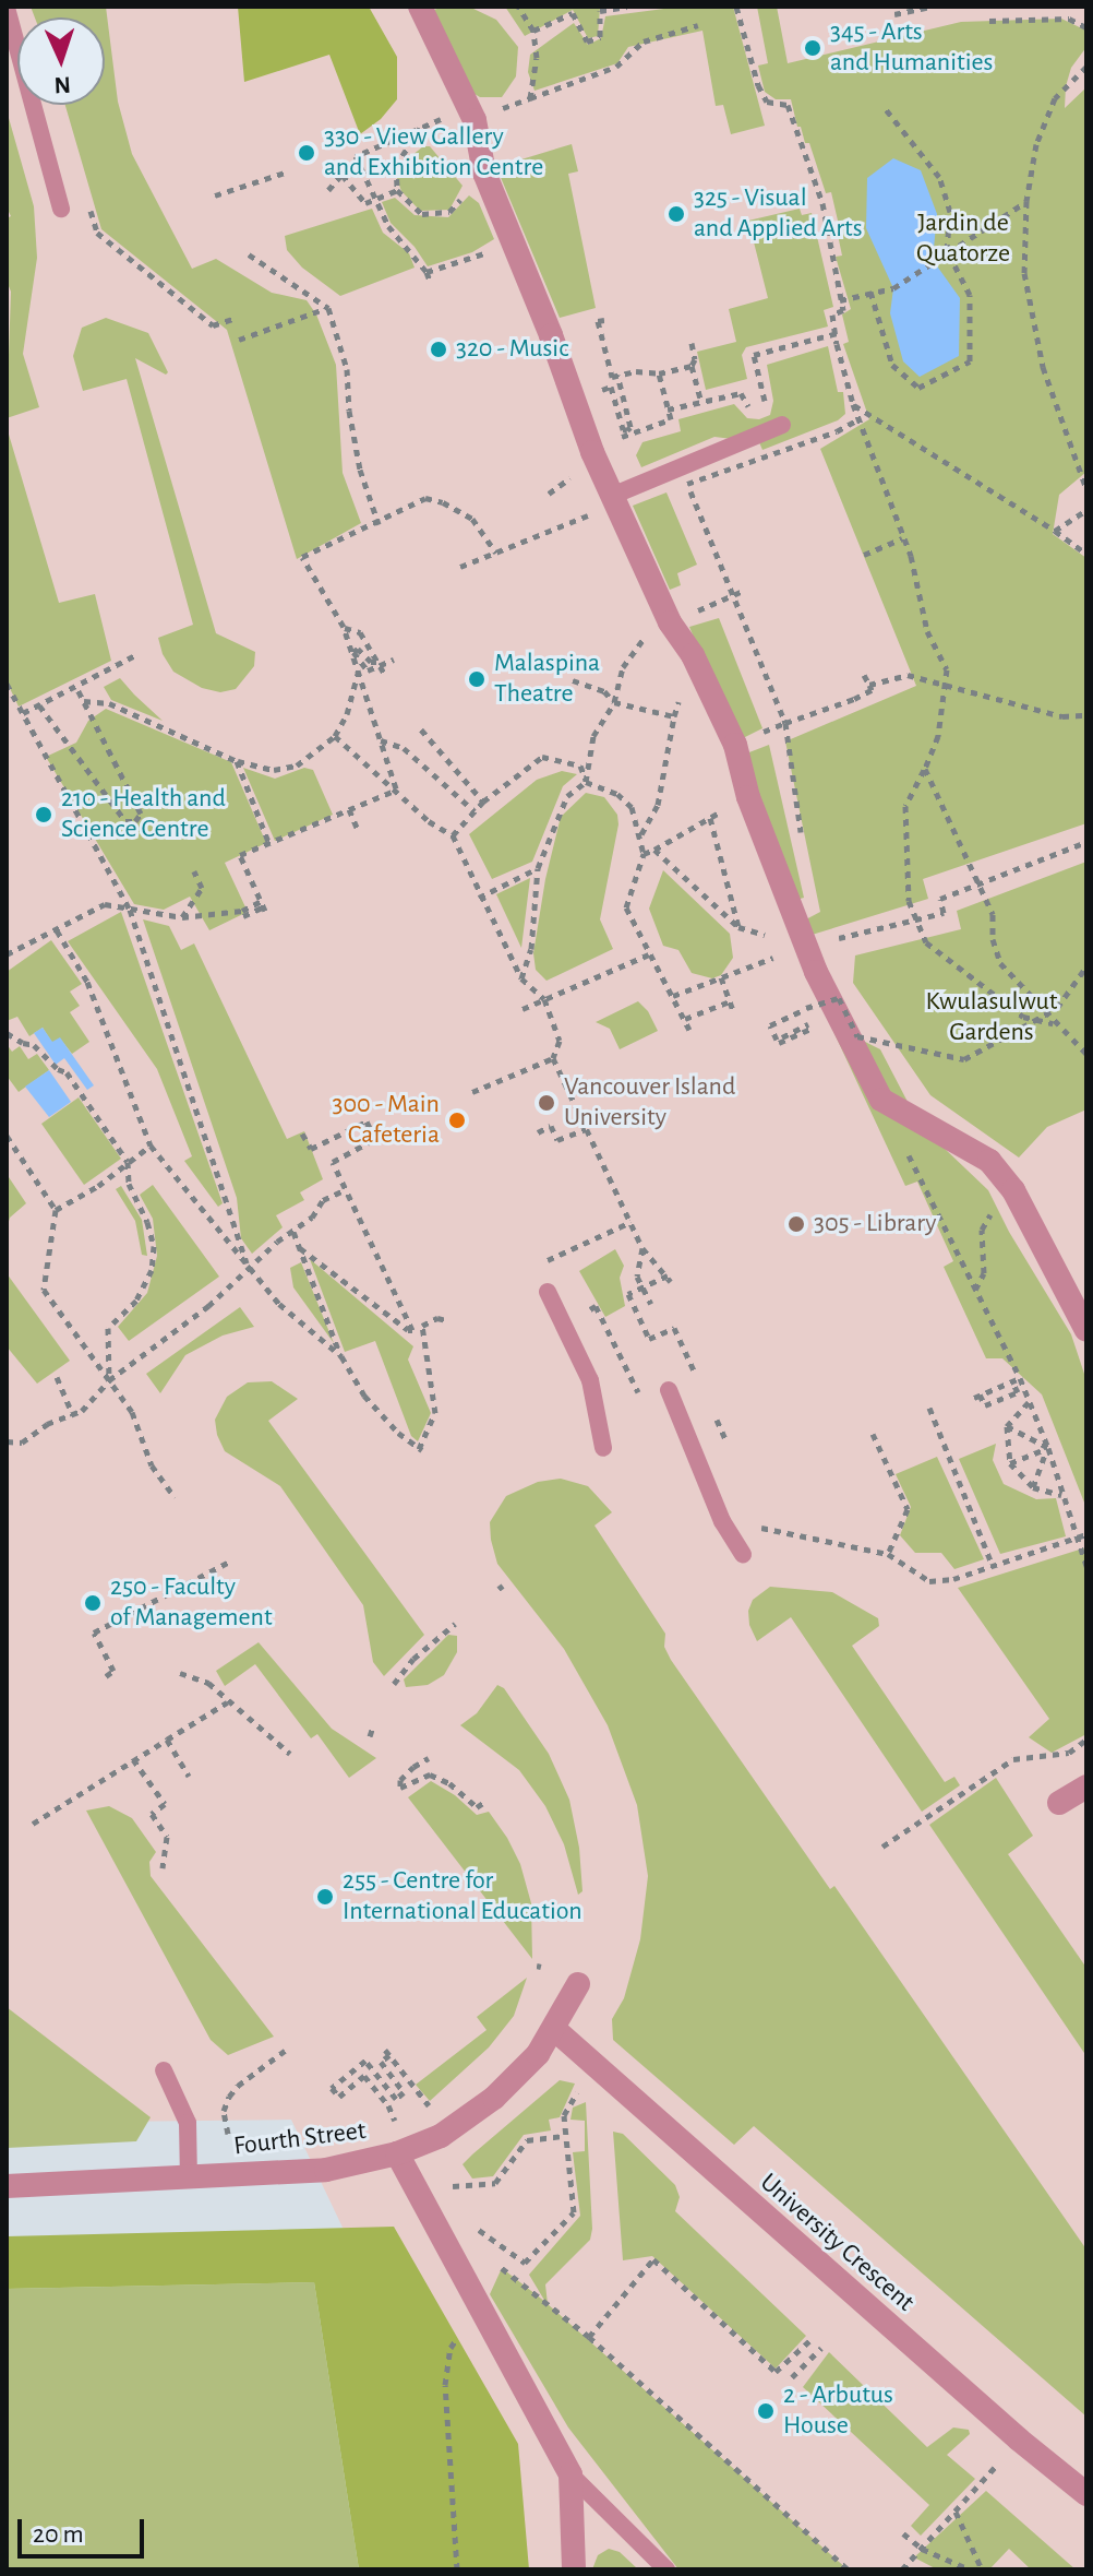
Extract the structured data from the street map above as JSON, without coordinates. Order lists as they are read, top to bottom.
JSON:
{
  "streets": {
    "street": ["Fourth Street", "University Crescent"]
  },
  "crossings": [
    ["Fourth Street", "University Crescent"]
  ],
  "parks": ["Jardin de Quatorze", "Kwulasulwut Gardens"],
  "places": [
    "345 - Arts and Humanities",
    "330 - View Gallery and Exhibition Centre",
    "325 - Visual and Applied Arts",
    "320 - Music",
    "Malaspina Theatre",
    "210 - Health and Science Centre",
    "Vancouver Island University",
    "300 - Main Cafeteria",
    "305 - Library",
    "250 - Faculty of Management",
    "255 - Centre for International Education",
    "2 - Arbutus House"
  ],
  "scale_bar": "20 m",
  "north": "bottom"
}
